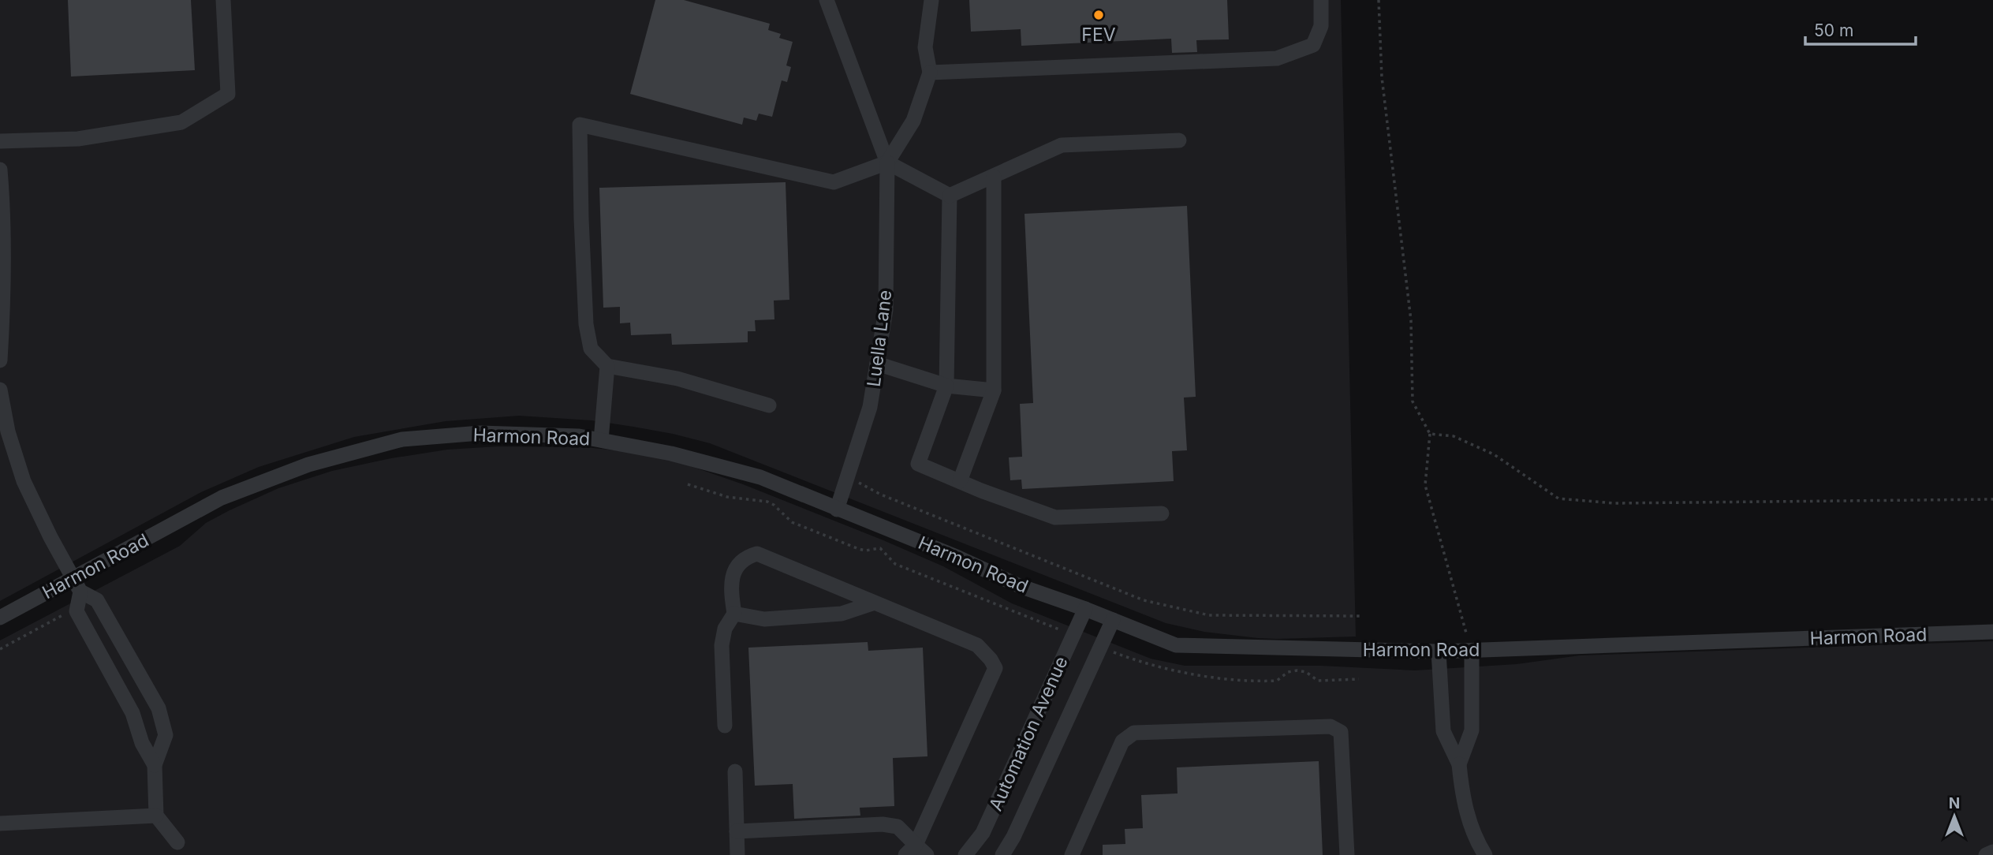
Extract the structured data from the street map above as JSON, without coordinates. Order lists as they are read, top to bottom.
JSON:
{
  "streets": {
    "street": ["Luella Lane", "Harmon Road", "Automation Avenue"]
  },
  "crossings": [
    ["Luella Lane", "Harmon Road"],
    ["Harmon Road", "Automation Avenue"]
  ],
  "places": ["FEV"],
  "scale_bar": "50 m",
  "north": "top"
}
